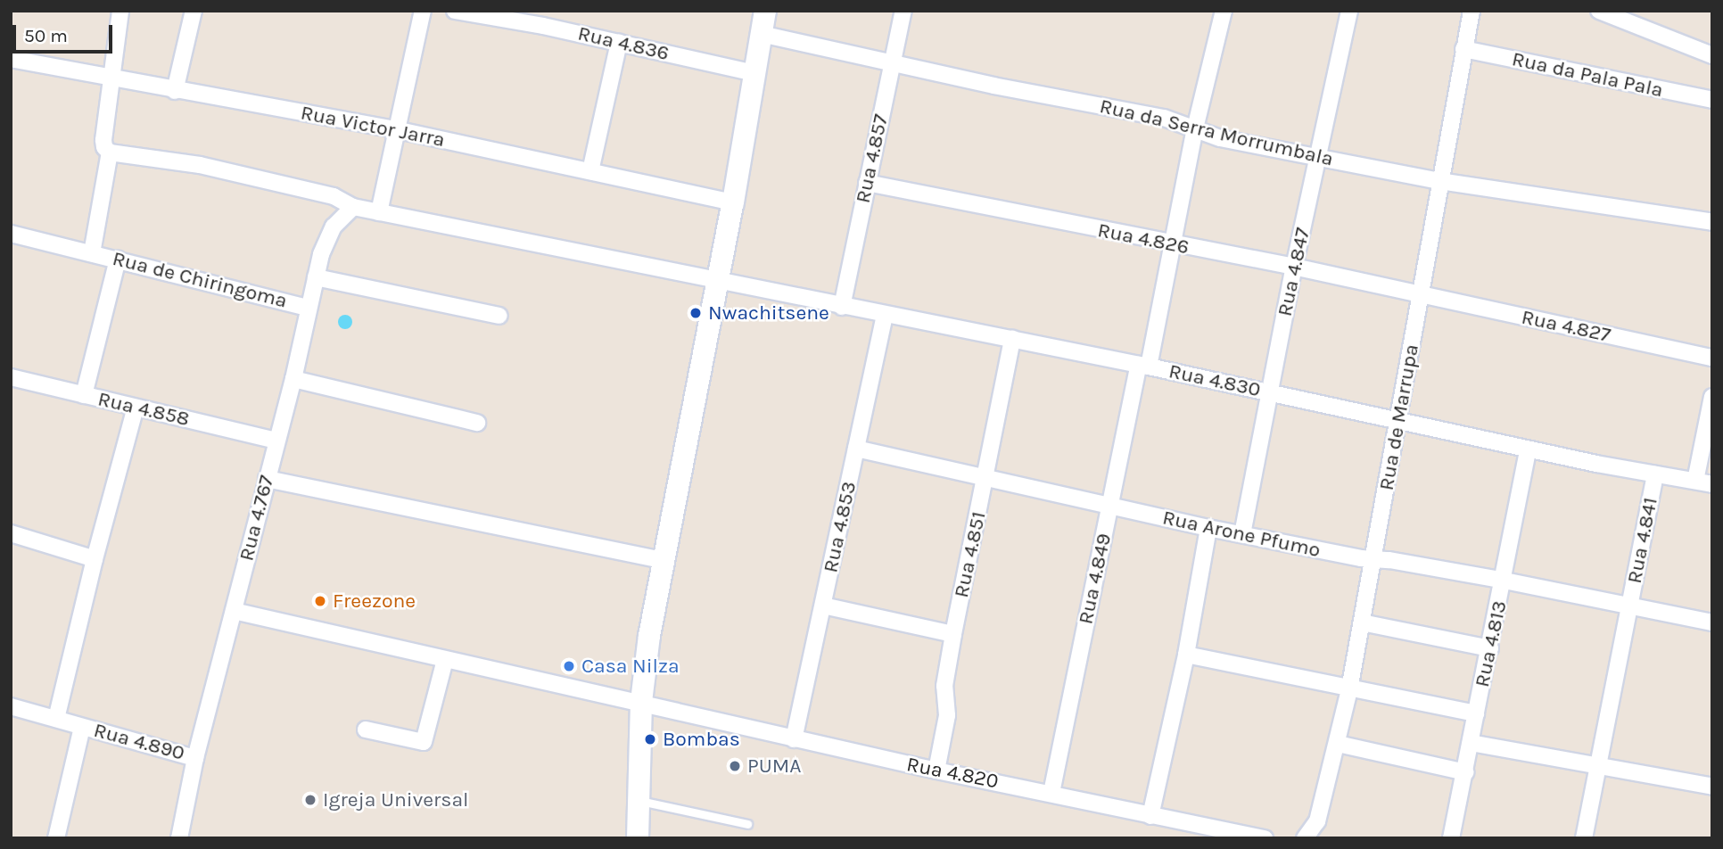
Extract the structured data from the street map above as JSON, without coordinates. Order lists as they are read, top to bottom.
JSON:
{
  "streets": {
    "street": [
      "Rua 4.836",
      "Rua da Pala Pala",
      "Rua Victor Jarra",
      "Rua da Serra Morrumbala",
      "Rua 4.857",
      "Rua 4.826",
      "Rua 4.847",
      "Rua de Chiringoma",
      "Rua 4.827",
      "Rua 4.830",
      "Rua 4.858",
      "Rua de Marrupa",
      "Rua 4.767",
      "Rua 4.853",
      "Rua Arone Pfumo",
      "Rua 4.841",
      "Rua 4.851",
      "Rua 4.849",
      "Rua 4.813",
      "Rua 4.890",
      "Rua 4.820"
    ]
  },
  "crossings": [
    ["Rua da Pala Pala", "Rua de Marrupa"],
    ["Rua Victor Jarra", "Rua de Chiringoma"],
    ["Rua da Serra Morrumbala", "Rua 4.857"],
    ["Rua da Serra Morrumbala", "Rua 4.847"],
    ["Rua da Serra Morrumbala", "Rua de Marrupa"],
    ["Rua da Serra Morrumbala", "Rua 4.849"],
    ["Rua 4.857", "Rua 4.826"],
    ["Rua 4.857", "Rua 4.830"],
    ["Rua 4.826", "Rua 4.847"],
    ["Rua 4.826", "Rua 4.827"],
    ["Rua 4.826", "Rua de Marrupa"],
    ["Rua 4.826", "Rua 4.849"],
    ["Rua 4.847", "Rua 4.830"],
    ["Rua 4.847", "Rua Arone Pfumo"],
    ["Rua de Chiringoma", "Rua 4.830"],
    ["Rua de Chiringoma", "Rua 4.767"],
    ["Rua 4.827", "Rua de Marrupa"],
    ["Rua 4.830", "Rua de Marrupa"],
    ["Rua 4.830", "Rua 4.767"],
    ["Rua 4.830", "Rua 4.853"],
    ["Rua 4.830", "Rua 4.841"],
    ["Rua 4.830", "Rua 4.851"],
    ["Rua 4.830", "Rua 4.849"],
    ["Rua 4.830", "Rua 4.813"],
    ["Rua 4.858", "Rua 4.767"],
    ["Rua de Marrupa", "Rua Arone Pfumo"],
    ["Rua 4.767", "Rua 4.890"],
    ["Rua 4.767", "Rua 4.820"],
    ["Rua 4.853", "Rua Arone Pfumo"],
    ["Rua 4.853", "Rua 4.820"],
    ["Rua Arone Pfumo", "Rua 4.841"],
    ["Rua Arone Pfumo", "Rua 4.851"],
    ["Rua Arone Pfumo", "Rua 4.849"],
    ["Rua Arone Pfumo", "Rua 4.813"],
    ["Rua 4.851", "Rua 4.820"],
    ["Rua 4.849", "Rua 4.820"]
  ],
  "places": [
    "Nwachitsene",
    "Freezone",
    "Casa Nilza",
    "Bombas",
    "PUMA",
    "Igreja Universal"
  ],
  "scale_bar": "50 m"
}
